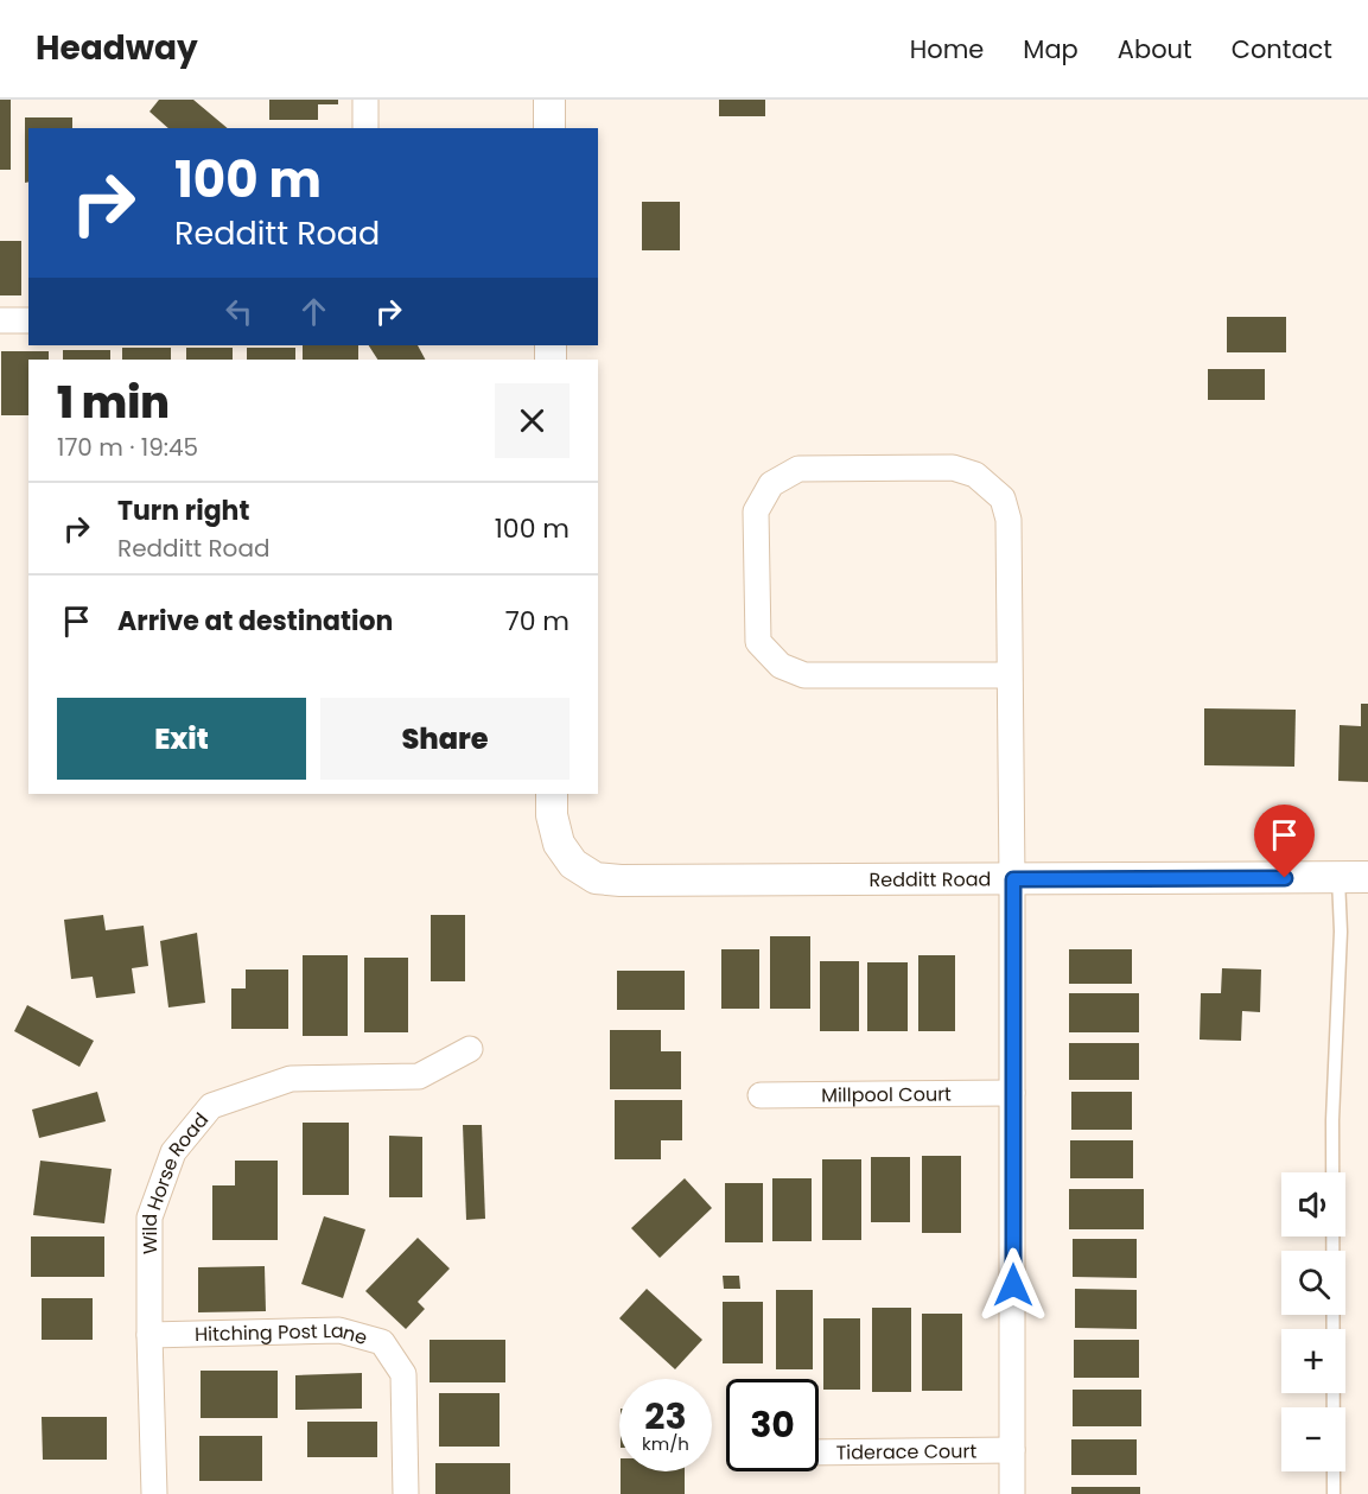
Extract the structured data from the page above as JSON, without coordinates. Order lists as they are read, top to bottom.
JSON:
{
  "streets": {
    "street": [
      "Redditt Road",
      "Millpool Court",
      "Wild Horse Road",
      "Hitching Post Lane",
      "Tiderace Court"
    ]
  },
  "crossings": [
    ["Wild Horse Road", "Hitching Post Lane"]
  ],
  "page": {
    "header": "Headway",
    "nav": [
      "Home",
      "Map",
      "About",
      "Contact"
    ],
    "turn": ["100 m", "Redditt Road"],
    "heading": ["1 min", "170 m · 19:45"],
    "list": [
      {
        "name": "Turn right",
        "note": "Redditt Road",
        "value": "100 m"
      },
      {
        "name": "Arrive at destination",
        "value": "70 m"
      }
    ],
    "buttons": ["Exit", "Share"],
    "map_buttons": ["+", "−"],
    "speed": "23 km/h",
    "limit": "30"
  }
}
